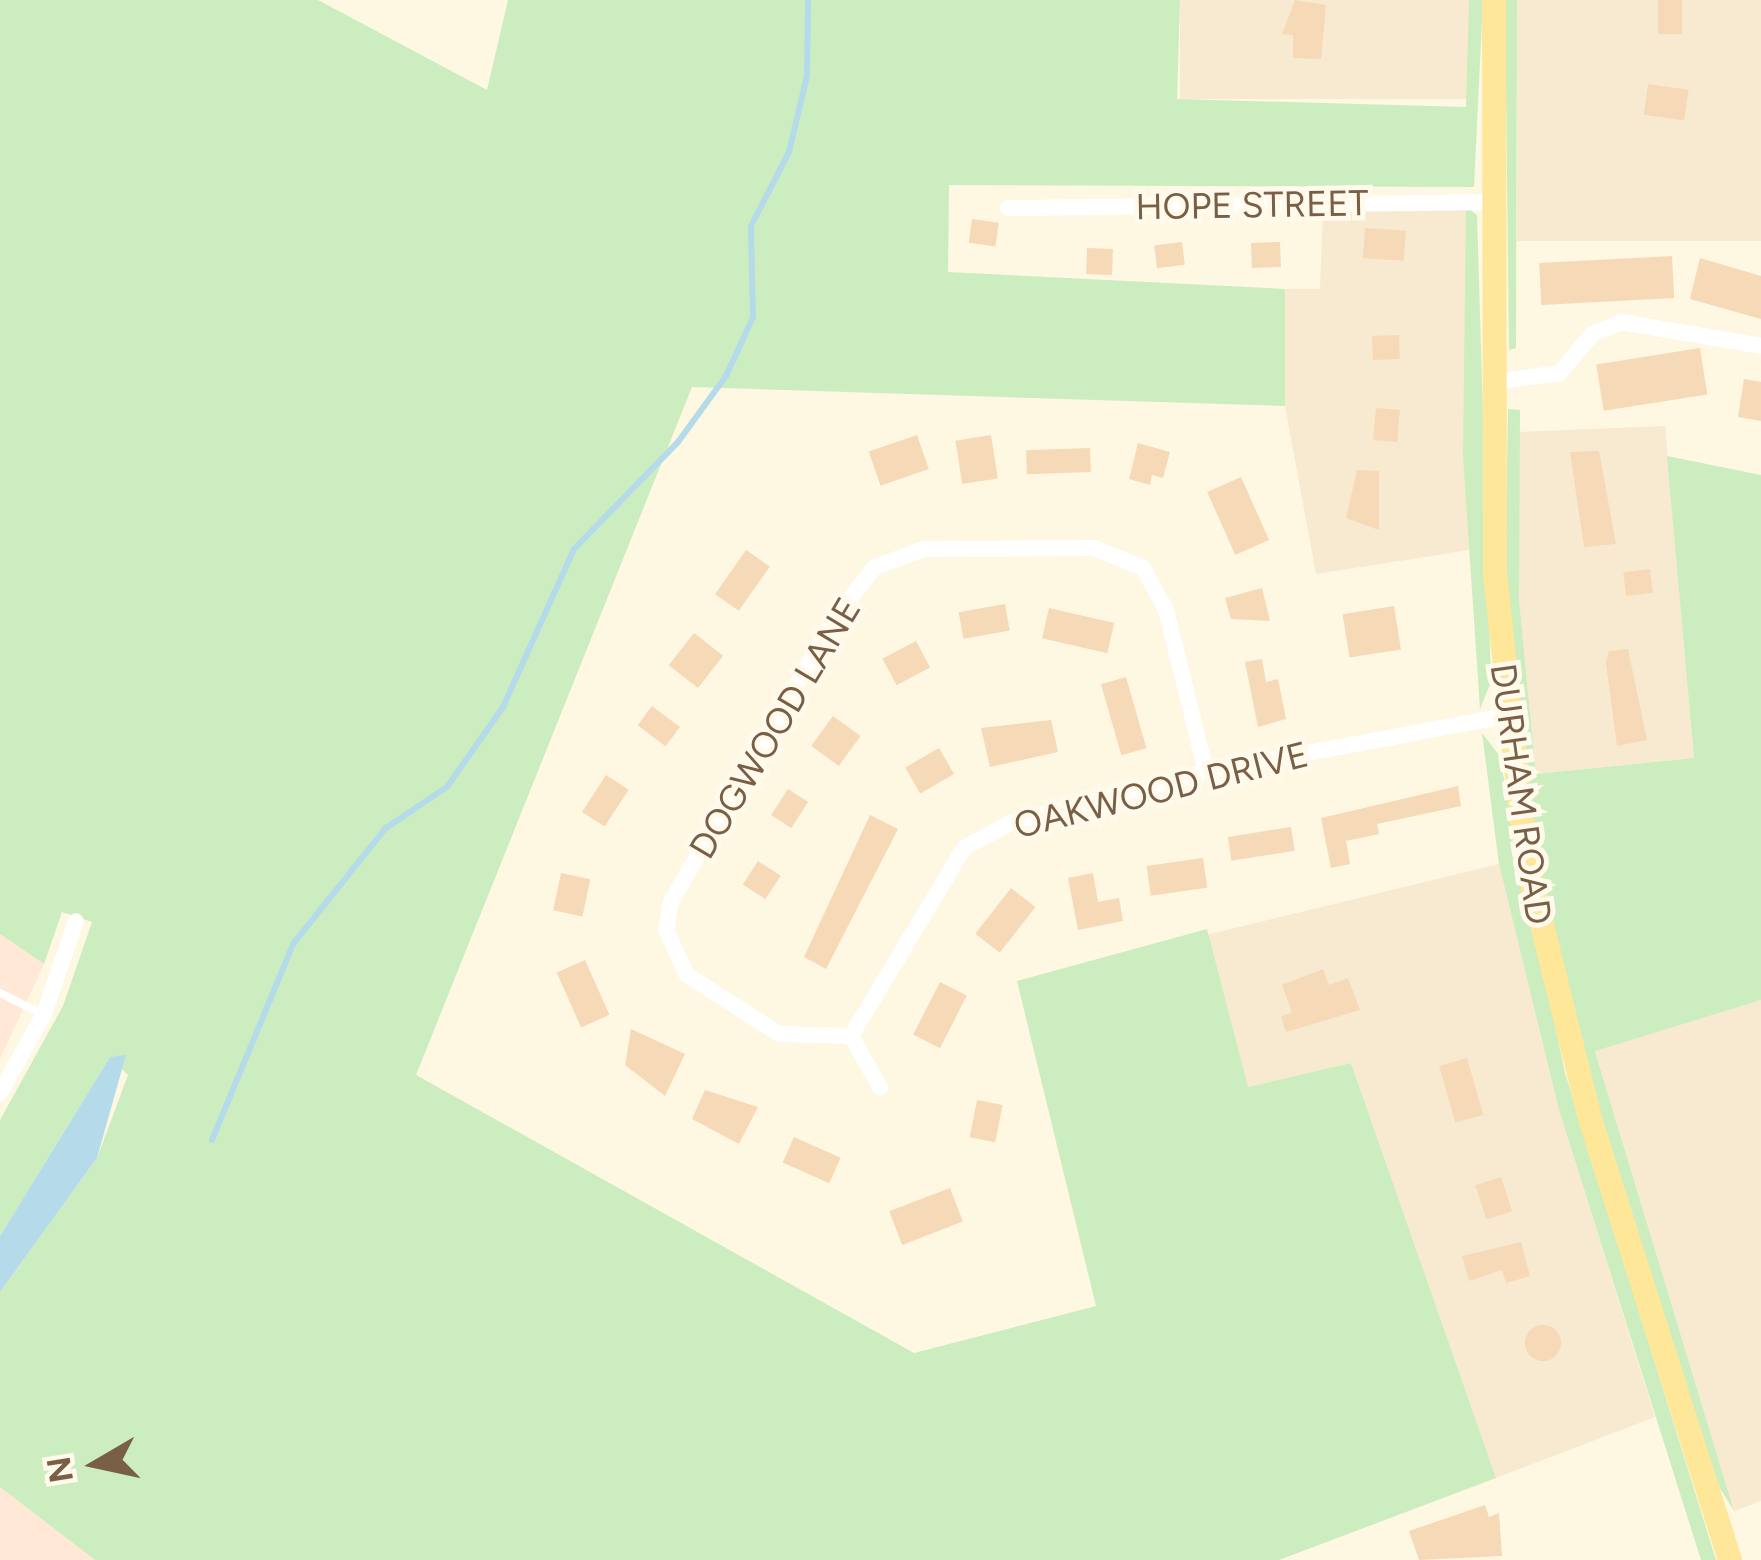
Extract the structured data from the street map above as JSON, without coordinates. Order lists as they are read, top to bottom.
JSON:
{
  "streets": {
    "main road": ["DURHAM ROAD"],
    "street": ["HOPE STREET", "DOGWOOD LANE", "OAKWOOD DRIVE"]
  },
  "crossings": [
    ["HOPE STREET", "DURHAM ROAD"],
    ["DOGWOOD LANE", "OAKWOOD DRIVE"],
    ["OAKWOOD DRIVE", "DURHAM ROAD"]
  ],
  "north": "left"
}
